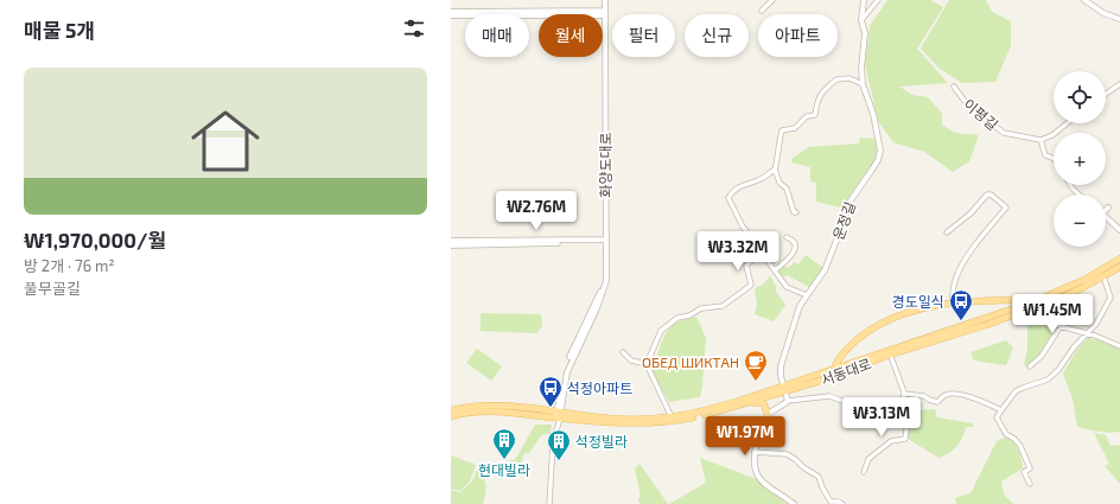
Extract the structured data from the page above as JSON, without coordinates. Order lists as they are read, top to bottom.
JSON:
{
  "streets": {
    "main road": ["서동대로"],
    "street": ["이평길", "화양도대로", "운정길"]
  },
  "crossings": [
    ["화양도대로", "서동대로"],
    ["운정길", "서동대로"]
  ],
  "places": {
    "bus stop": ["경도일식", "석정아파트"],
    "cafe": ["ОБЕД ШИКТАН"],
    "building": ["현대빌라", "석정빌라"]
  },
  "page": {
    "heading": "매물 5개",
    "chip": [
      "매매",
      "월세",
      "필터",
      "신규",
      "아파트"
    ],
    "list": [
      {
        "name": "₩1,970,000/월",
        "note": "방 2개 · 76 m² · 풀무골길"
      }
    ],
    "map_buttons": ["+", "−"],
    "price": [
      "₩2.76M",
      "₩3.32M",
      "₩1.45M",
      "₩3.13M",
      "₩1.97M"
    ]
  }
}
